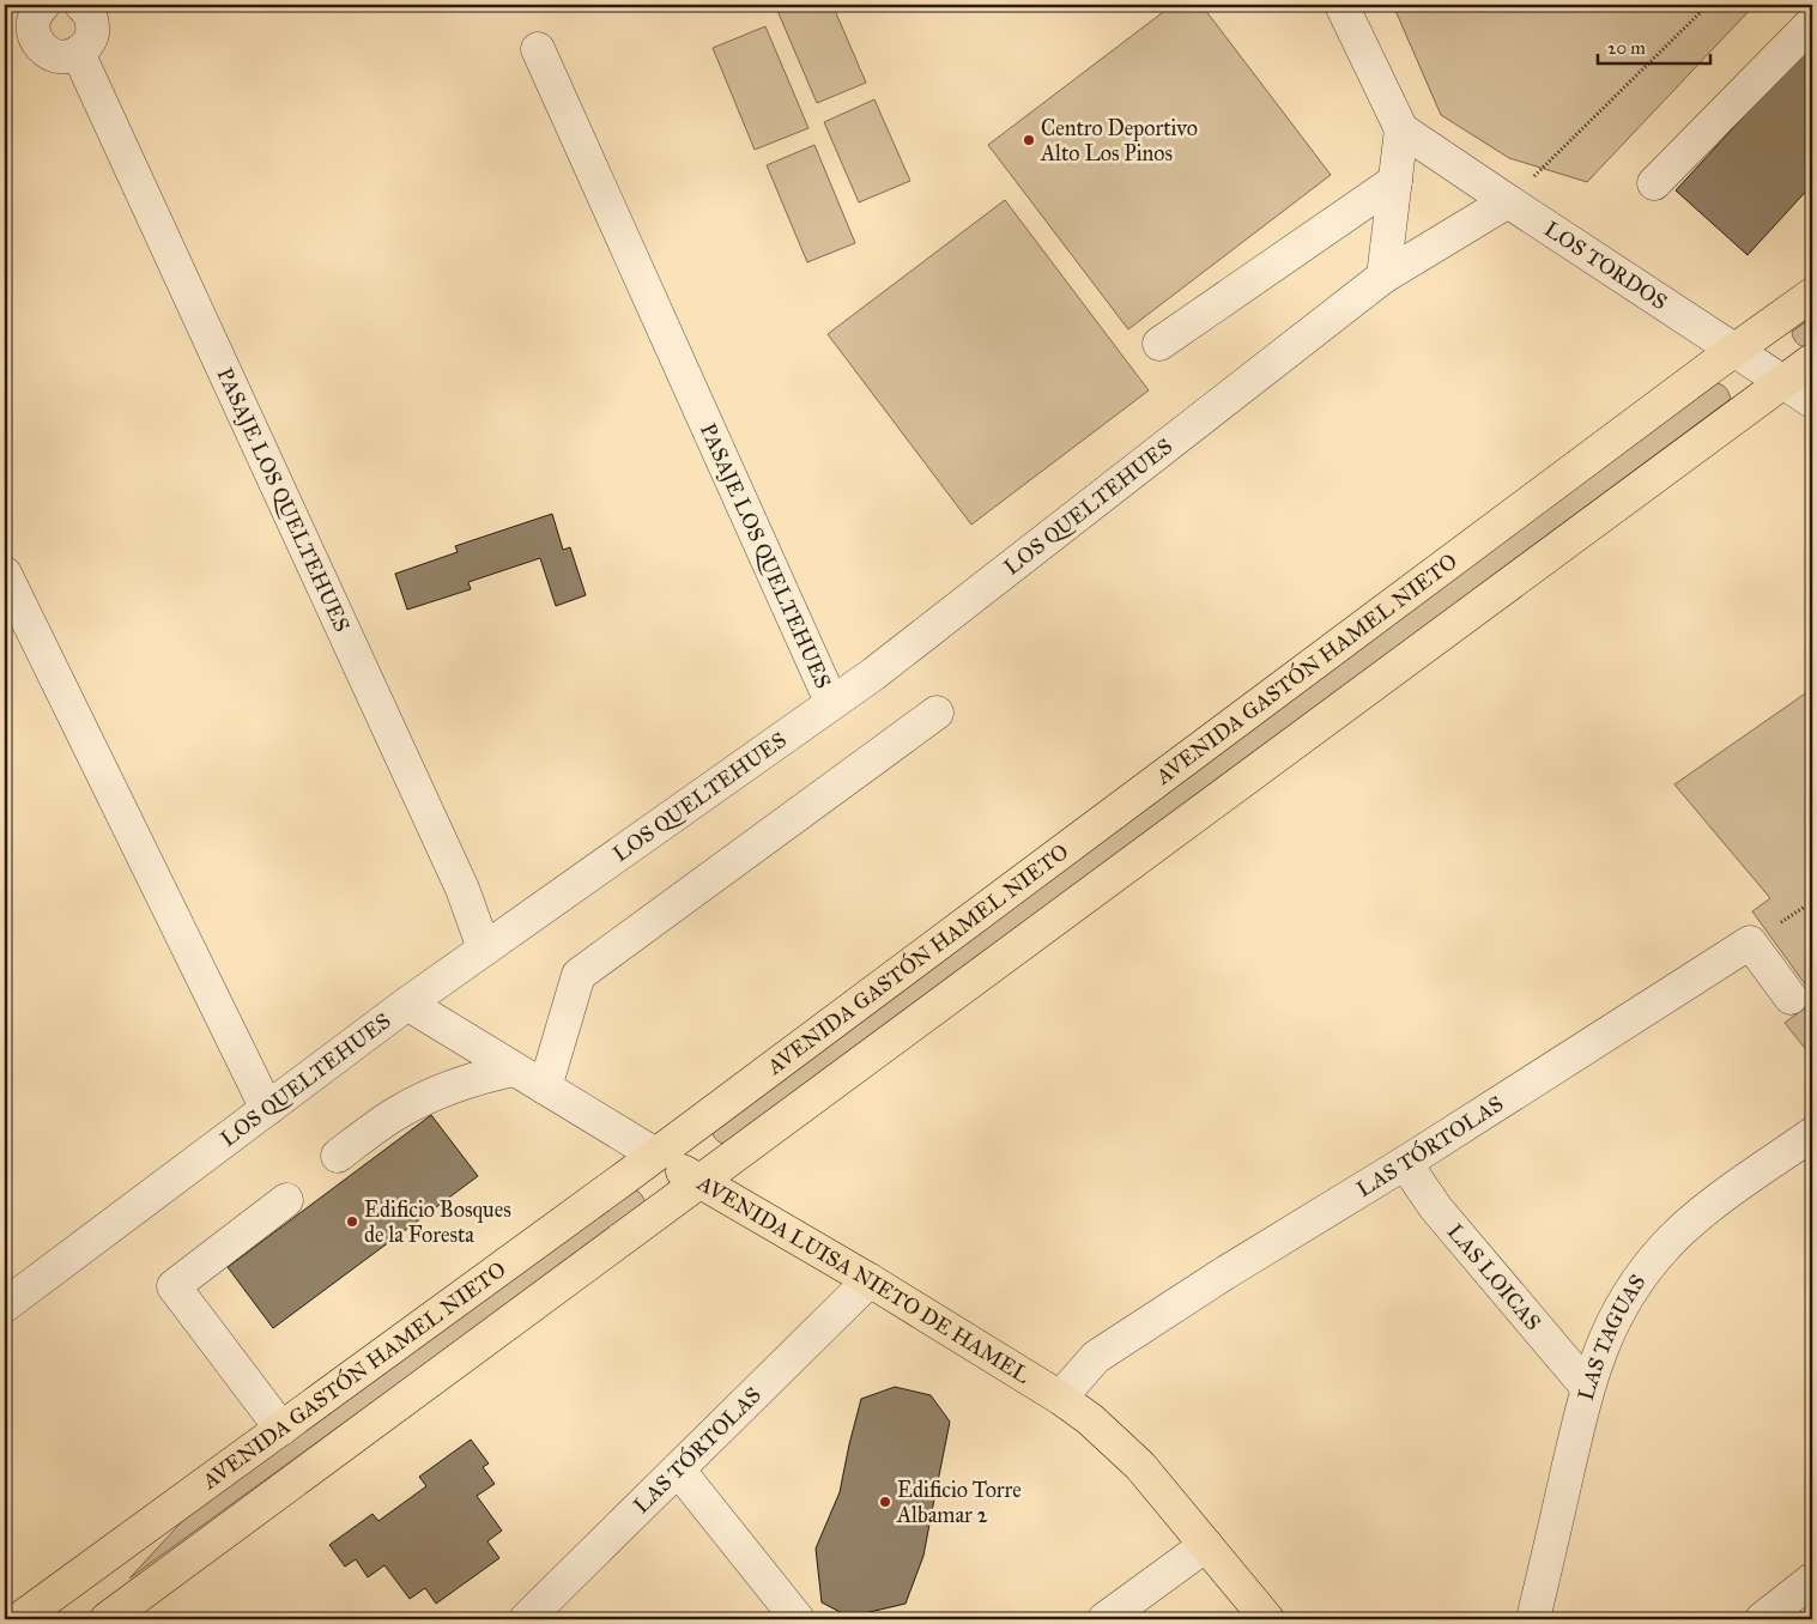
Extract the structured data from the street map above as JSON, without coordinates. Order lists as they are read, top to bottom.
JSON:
{
  "streets": {
    "main road": ["AVENIDA GASTÓN HAMEL NIETO", "AVENIDA LUISA NIETO DE HAMEL"],
    "street": [
      "LOS TORDOS",
      "PASAJE LOS QUELTEHUES",
      "LOS QUELTEHUES",
      "LAS TÓRTOLAS",
      "LAS LOICAS",
      "LAS TAGUAS"
    ]
  },
  "crossings": [
    ["LOS TORDOS", "LOS QUELTEHUES"],
    ["LOS TORDOS", "AVENIDA GASTÓN HAMEL NIETO"],
    ["PASAJE LOS QUELTEHUES", "LOS QUELTEHUES"],
    ["LOS QUELTEHUES", "AVENIDA LUISA NIETO DE HAMEL"],
    ["AVENIDA GASTÓN HAMEL NIETO", "AVENIDA LUISA NIETO DE HAMEL"],
    ["LAS TÓRTOLAS", "LAS LOICAS"],
    ["LAS TÓRTOLAS", "AVENIDA LUISA NIETO DE HAMEL"],
    ["LAS LOICAS", "LAS TAGUAS"]
  ],
  "places": ["Centro Deportivo Alto Los Pinos", "Edificio Bosques de la Foresta", "Edificio Torre Albamar 2"],
  "scale_bar": "20 m"
}
